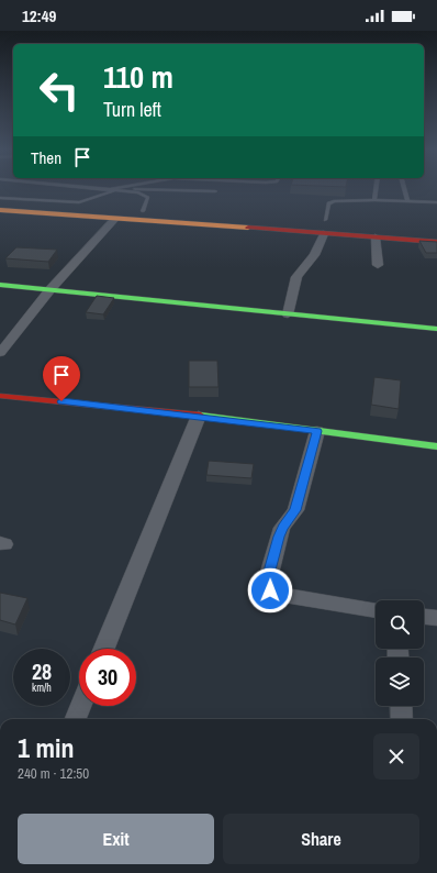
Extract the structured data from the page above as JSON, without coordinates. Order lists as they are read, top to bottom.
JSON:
{
  "page": {
    "status": "12:49",
    "turn": ["110 m", "Turn left"],
    "then": "Then",
    "speed": "28 km/h",
    "limit": "30",
    "heading": ["1 min", "240 m · 12:50"],
    "buttons": ["Exit", "Share"]
  }
}
